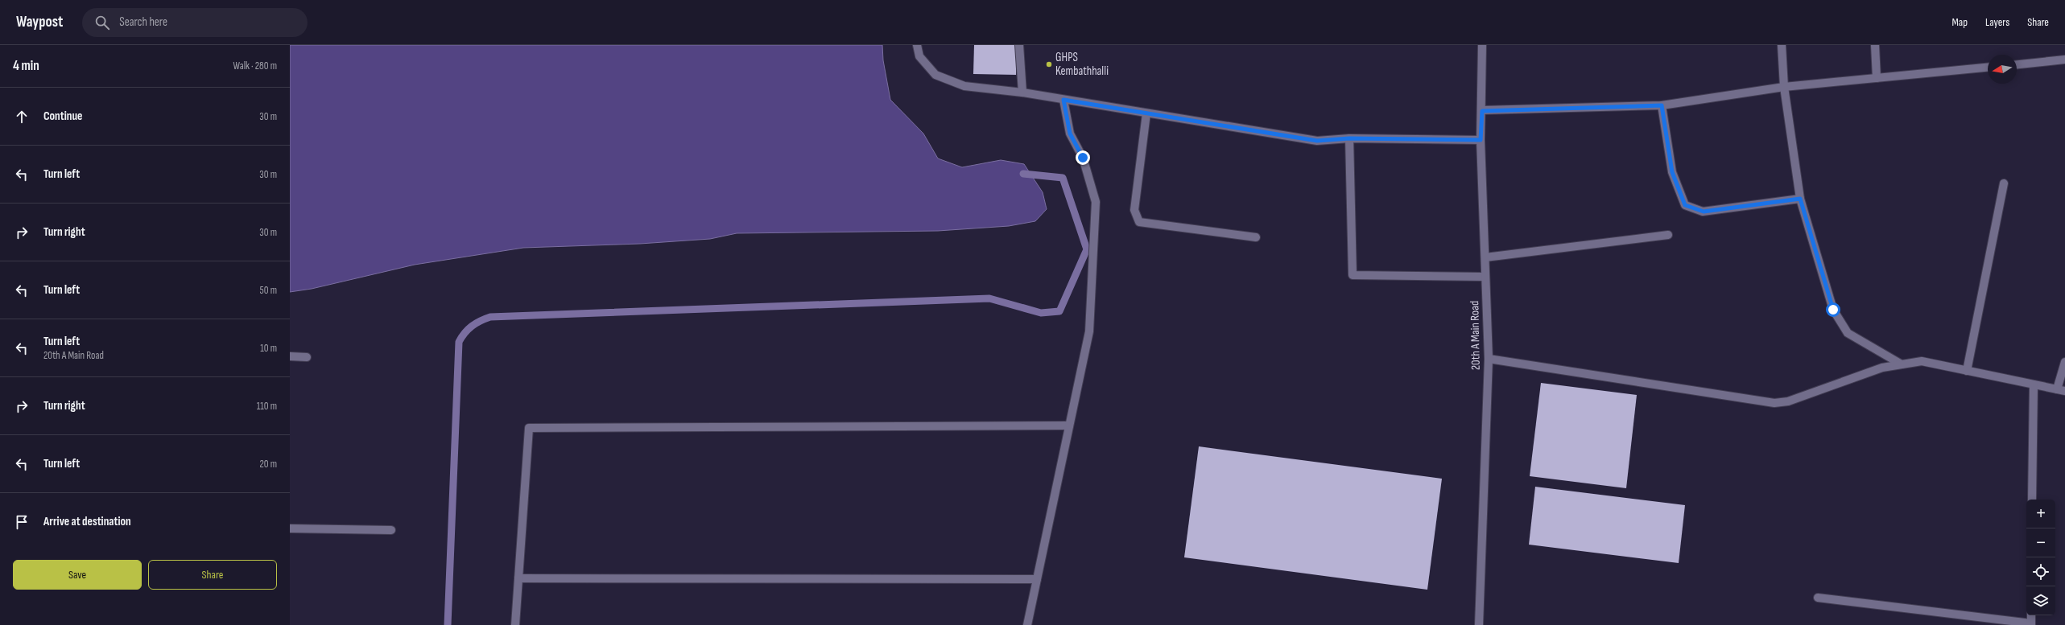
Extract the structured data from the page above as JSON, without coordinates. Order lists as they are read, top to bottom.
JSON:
{
  "streets": {
    "street": ["20th A Main Road"]
  },
  "places": ["GHPS Kembathhalli"],
  "north": "left",
  "page": {
    "header": "Waypost",
    "search": "Search here",
    "nav": ["Map", "Layers", "Share"],
    "heading": ["4 min", "Walk · 280 m"],
    "list": [
      ["Continue", "30 m"],
      ["Turn left", "30 m"],
      ["Turn right", "30 m"],
      ["Turn left", "50 m"],
      ["Turn left", "20th A Main Road", "10 m"],
      ["Turn right", "110 m"],
      ["Turn left", "20 m"],
      "Arrive at destination"
    ],
    "map_buttons": ["+", "−"],
    "buttons": ["Save", "Share"]
  }
}
